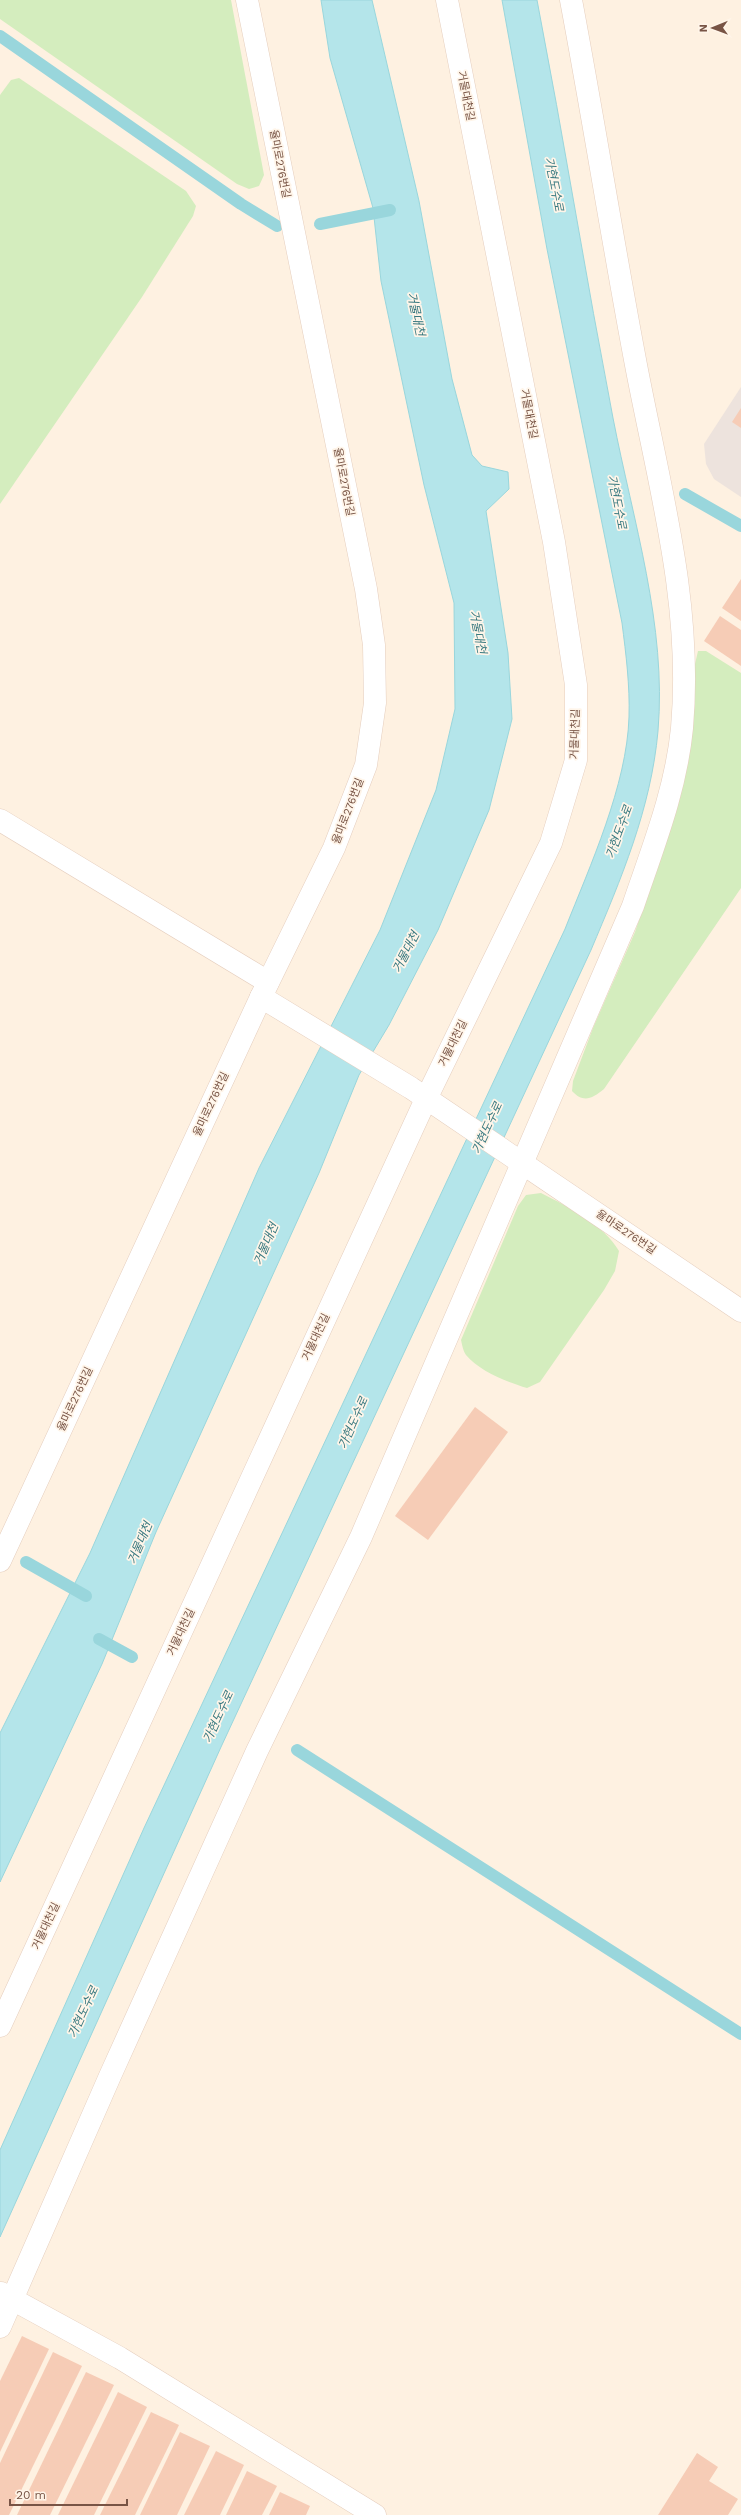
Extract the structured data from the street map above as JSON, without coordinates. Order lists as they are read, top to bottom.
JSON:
{
  "streets": {
    "street": ["거물대천길", "율마로276번길"]
  },
  "crossings": [
    ["거물대천길", "율마로276번길"]
  ],
  "water": ["가현도수로", "거물대천"],
  "scale_bar": "20 m",
  "north": "left"
}
